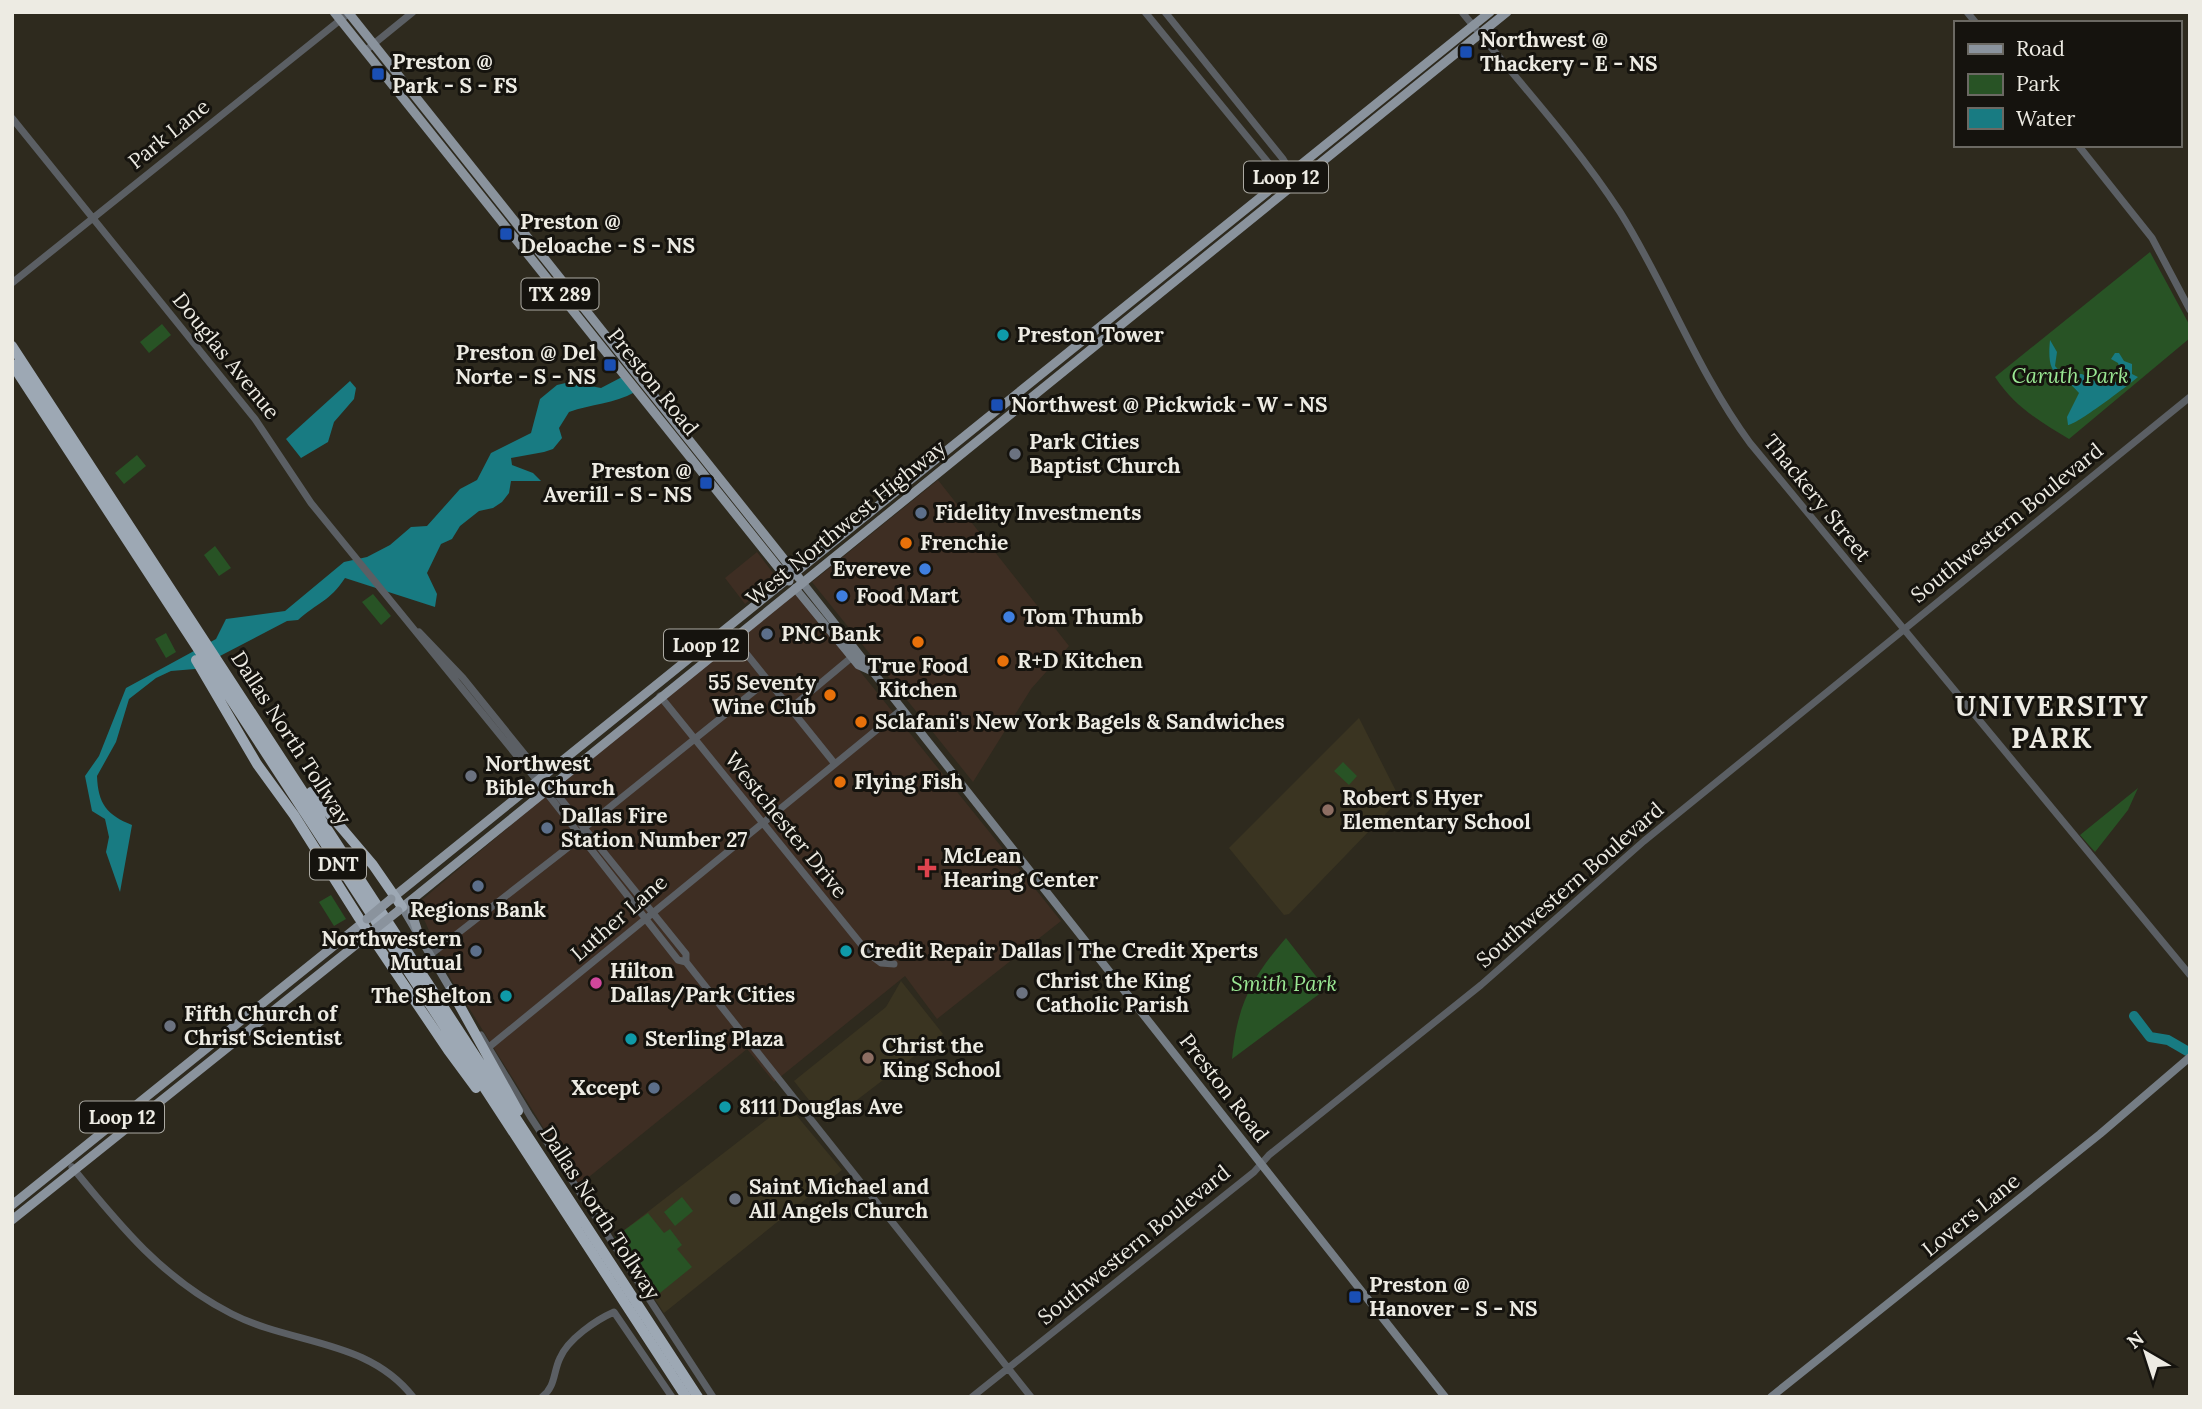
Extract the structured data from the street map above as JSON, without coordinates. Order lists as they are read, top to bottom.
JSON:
{
  "streets": {
    "highway": ["Dallas North Tollway", "DNT"],
    "main road": [
      "Loop 12",
      "TX 289",
      "Preston Road",
      "West Northwest Highway",
      "Lovers Lane"
    ],
    "street": [
      "Park Lane",
      "Douglas Avenue",
      "Thackery Street",
      "Southwestern Boulevard",
      "Westchester Drive",
      "Luther Lane"
    ]
  },
  "crossings": [
    ["Park Lane", "Douglas Avenue"],
    ["Park Lane", "Preston Road"],
    ["Douglas Avenue", "West Northwest Highway"],
    ["Douglas Avenue", "Southwestern Boulevard"],
    ["Douglas Avenue", "Luther Lane"],
    ["Preston Road", "West Northwest Highway"],
    ["Preston Road", "Southwestern Boulevard"],
    ["Preston Road", "Luther Lane"],
    ["Thackery Street", "West Northwest Highway"],
    ["Thackery Street", "Southwestern Boulevard"],
    ["West Northwest Highway", "Westchester Drive"],
    ["Westchester Drive", "Luther Lane"]
  ],
  "districts": ["UNIVERSITY PARK"],
  "parks": ["Caruth Park", "Smith Park"],
  "places": {
    "transit": [
      "Northwest @ Thackery - E - NS",
      "Preston @ Park - S - FS",
      "Preston @ Deloache - S - NS",
      "Preston @ Del Norte - S - NS",
      "Northwest @ Pickwick - W - NS",
      "Preston @ Averill - S - NS",
      "Preston @ Hanover - S - NS"
    ],
    "other": [
      "Preston Tower",
      "Park Cities Baptist Church",
      "Fidelity Investments",
      "Frenchie",
      "Evereve",
      "Food Mart",
      "Tom Thumb",
      "PNC Bank",
      "True Food Kitchen",
      "R+D Kitchen",
      "55 Seventy Wine Club",
      "Sclafani's New York Bagels & Sandwiches",
      "Northwest Bible Church",
      "Flying Fish",
      "Robert S Hyer Elementary School",
      "Dallas Fire Station Number 27",
      "Regions Bank",
      "Northwestern Mutual",
      "Credit Repair Dallas | The Credit Xperts",
      "Hilton Dallas/Park Cities",
      "Christ the King Catholic Parish",
      "The Shelton",
      "Fifth Church of Christ Scientist",
      "Sterling Plaza",
      "Christ the King School",
      "Xccept",
      "8111 Douglas Ave",
      "Saint Michael and All Angels Church"
    ],
    "health": ["McLean Hearing Center"]
  },
  "legend": ["Road", "Park", "Water"],
  "north": "top left"
}
